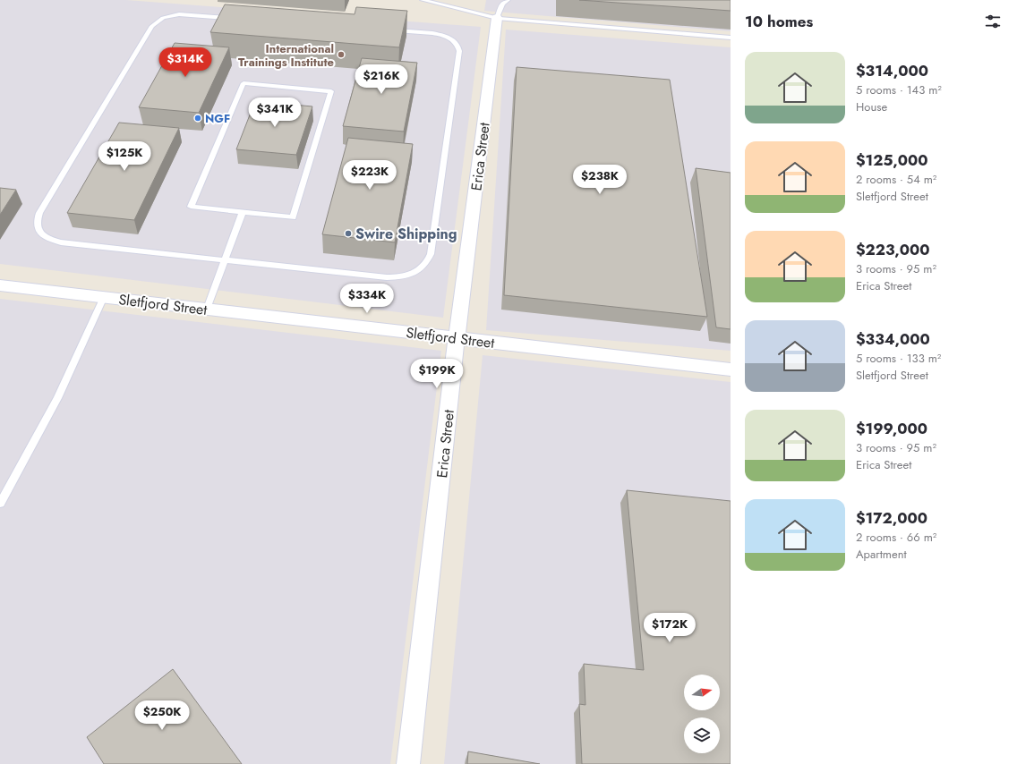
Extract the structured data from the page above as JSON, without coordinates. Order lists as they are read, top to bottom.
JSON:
{
  "streets": {
    "street": ["Erica Street", "Sletfjord Street"]
  },
  "crossings": [
    ["Erica Street", "Sletfjord Street"]
  ],
  "places": ["International Trainings Institute", "NGF", "Swire Shipping"],
  "north": "right",
  "page": {
    "heading": "10 homes",
    "list": [
      {
        "name": "$314,000",
        "note": "5 rooms · 143 m² · House"
      },
      {
        "name": "$125,000",
        "note": "2 rooms · 54 m² · Sletfjord Street"
      },
      {
        "name": "$223,000",
        "note": "3 rooms · 95 m² · Erica Street"
      },
      {
        "name": "$334,000",
        "note": "5 rooms · 133 m² · Sletfjord Street"
      },
      {
        "name": "$199,000",
        "note": "3 rooms · 95 m² · Erica Street"
      },
      {
        "name": "$172,000",
        "note": "2 rooms · 66 m² · Apartment"
      }
    ],
    "price": [
      "$314K",
      "$216K",
      "$341K",
      "$125K",
      "$223K",
      "$238K",
      "$334K",
      "$199K",
      "$172K",
      "$250K"
    ]
  }
}
